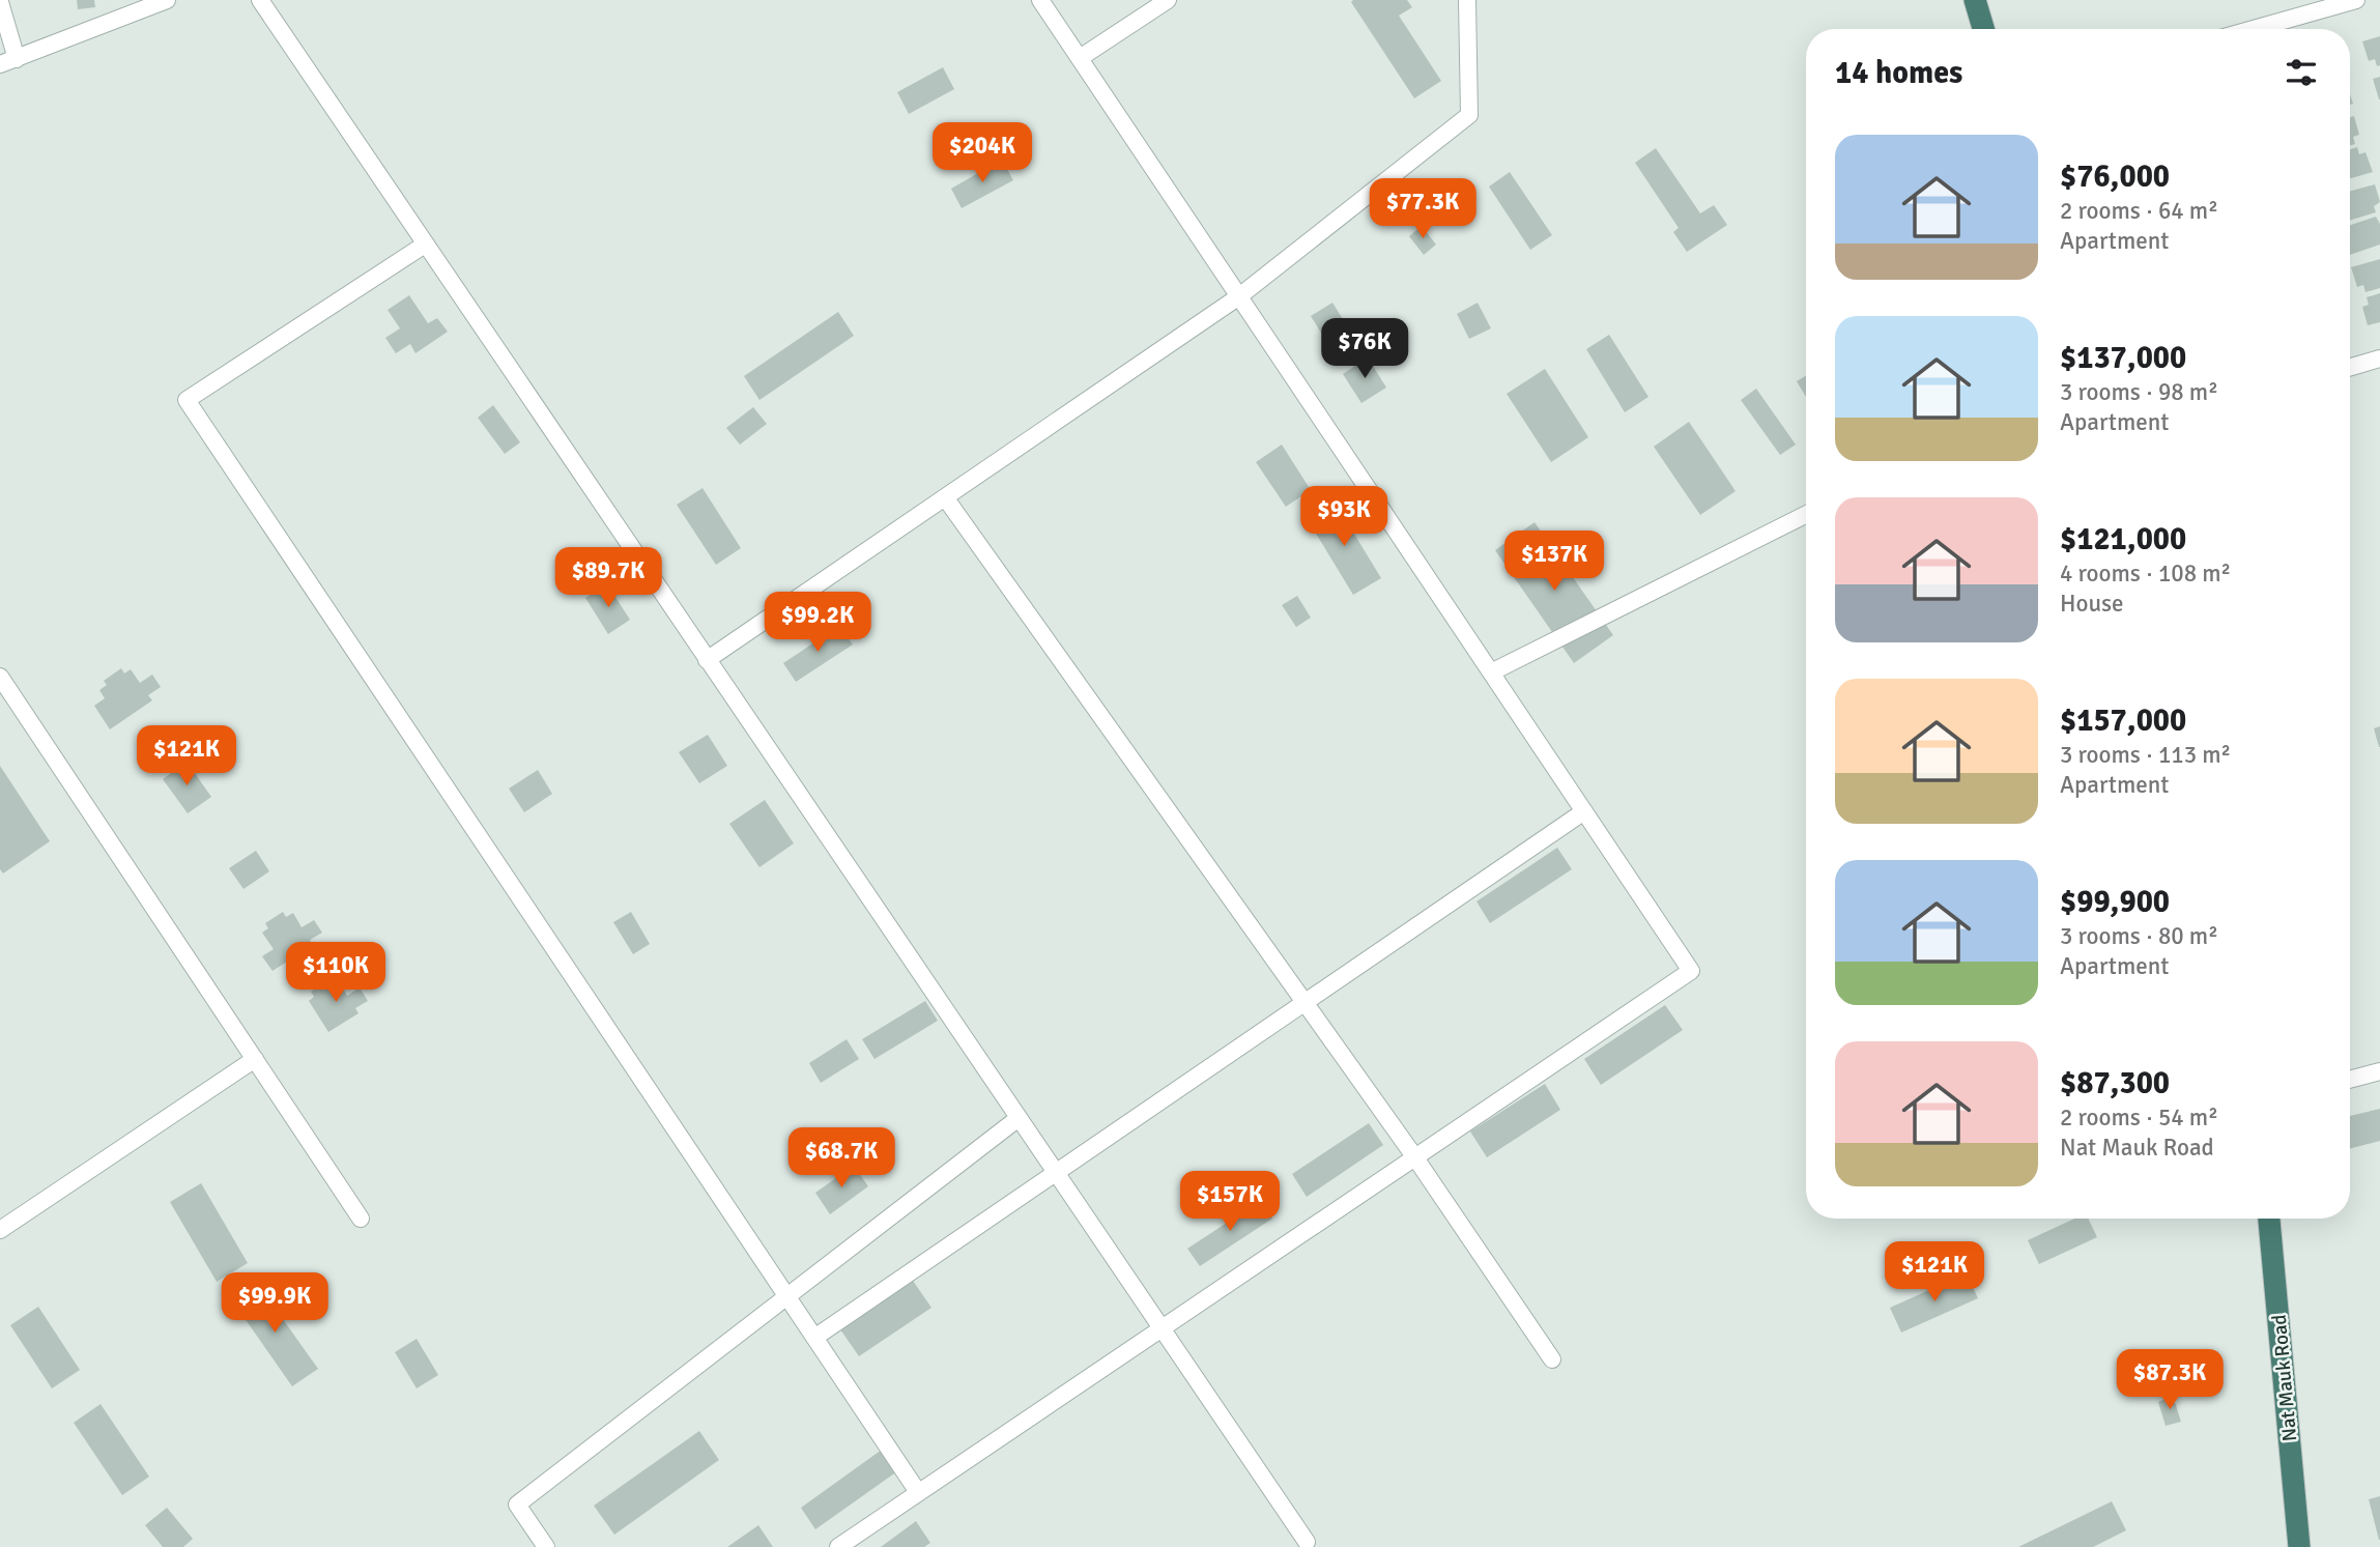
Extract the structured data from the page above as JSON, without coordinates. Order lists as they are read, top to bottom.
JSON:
{
  "streets": {
    "highway": ["Nat Mauk Road"]
  },
  "page": {
    "heading": "14 homes",
    "list": [
      {
        "name": "$76,000",
        "note": "2 rooms · 64 m² · Apartment"
      },
      {
        "name": "$137,000",
        "note": "3 rooms · 98 m² · Apartment"
      },
      {
        "name": "$121,000",
        "note": "4 rooms · 108 m² · House"
      },
      {
        "name": "$157,000",
        "note": "3 rooms · 113 m² · Apartment"
      },
      {
        "name": "$99,900",
        "note": "3 rooms · 80 m² · Apartment"
      },
      {
        "name": "$87,300",
        "note": "2 rooms · 54 m² · Nat Mauk Road"
      }
    ],
    "price": [
      "$204K",
      "$77.3K",
      "$76K",
      "$93K",
      "$137K",
      "$89.7K",
      "$99.2K",
      "$121K",
      "$110K",
      "$68.7K",
      "$157K",
      "$121K",
      "$99.9K",
      "$87.3K"
    ]
  }
}
